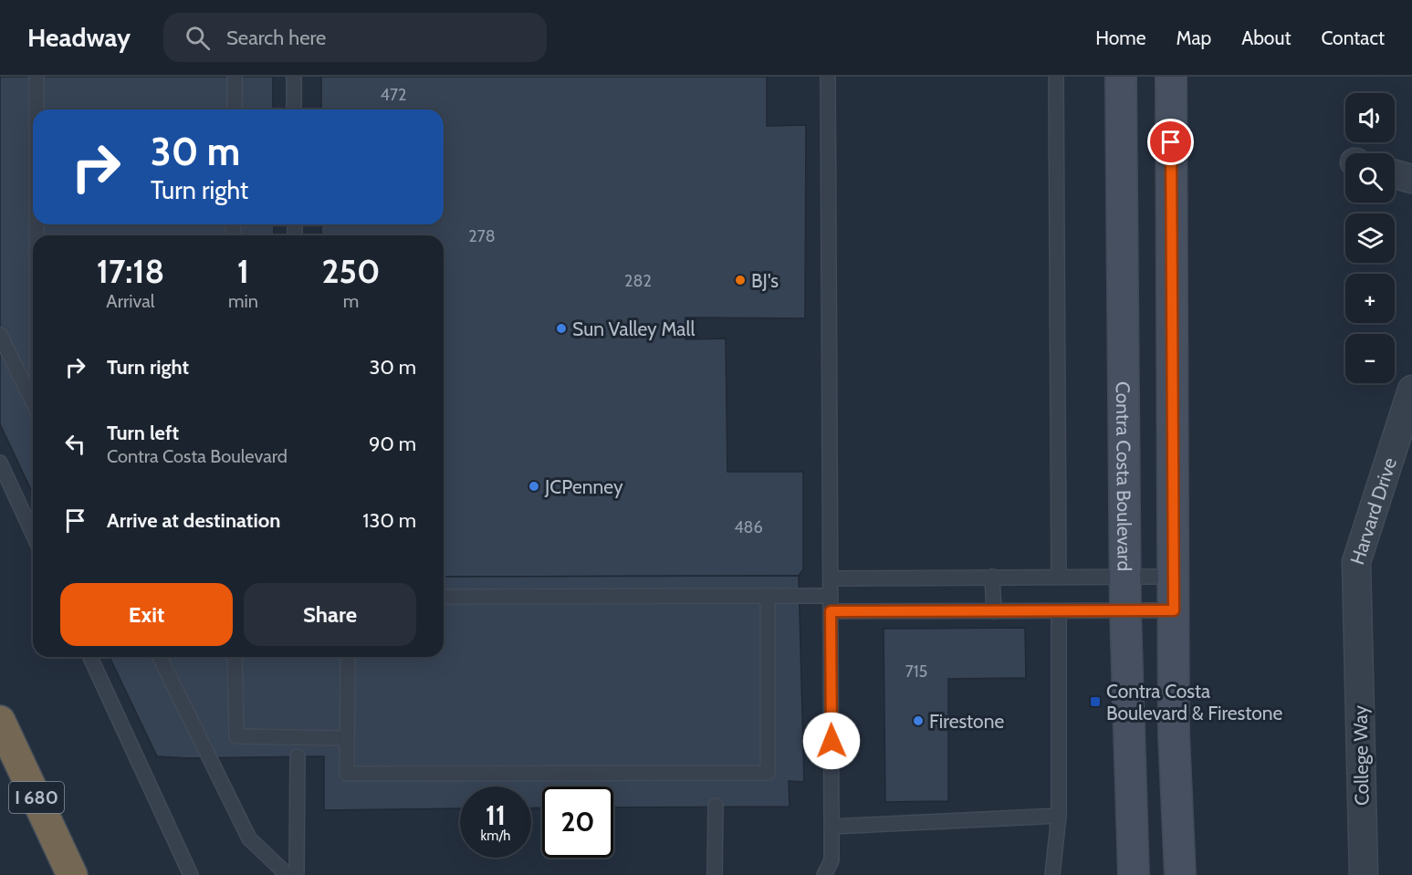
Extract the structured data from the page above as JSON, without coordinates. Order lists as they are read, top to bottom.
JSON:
{
  "streets": {
    "highway": ["I 680"],
    "main road": ["Contra Costa Boulevard"],
    "street": ["Harvard Drive", "College Way"]
  },
  "crossings": [
    ["Harvard Drive", "College Way"]
  ],
  "places": {
    "other": [
      "BJ's",
      "Sun Valley Mall",
      "JCPenney",
      "Firestone"
    ],
    "transit": ["Contra Costa Boulevard & Firestone"]
  },
  "house_numbers": [
    "472",
    "278",
    "282",
    "486",
    "715"
  ],
  "page": {
    "header": "Headway",
    "search": "Search here",
    "nav": [
      "Home",
      "Map",
      "About",
      "Contact"
    ],
    "map_buttons": ["+", "−"],
    "turn": ["30 m", "Turn right"],
    "eta": [
      "17:18",
      "Arrival",
      "1",
      "min",
      "250",
      "m"
    ],
    "list": [
      {
        "name": "Turn right",
        "value": "30 m"
      },
      {
        "name": "Turn left",
        "note": "Contra Costa Boulevard",
        "value": "90 m"
      },
      {
        "name": "Arrive at destination",
        "value": "130 m"
      }
    ],
    "buttons": ["Exit", "Share"],
    "speed": "11 km/h",
    "limit": "20"
  }
}
